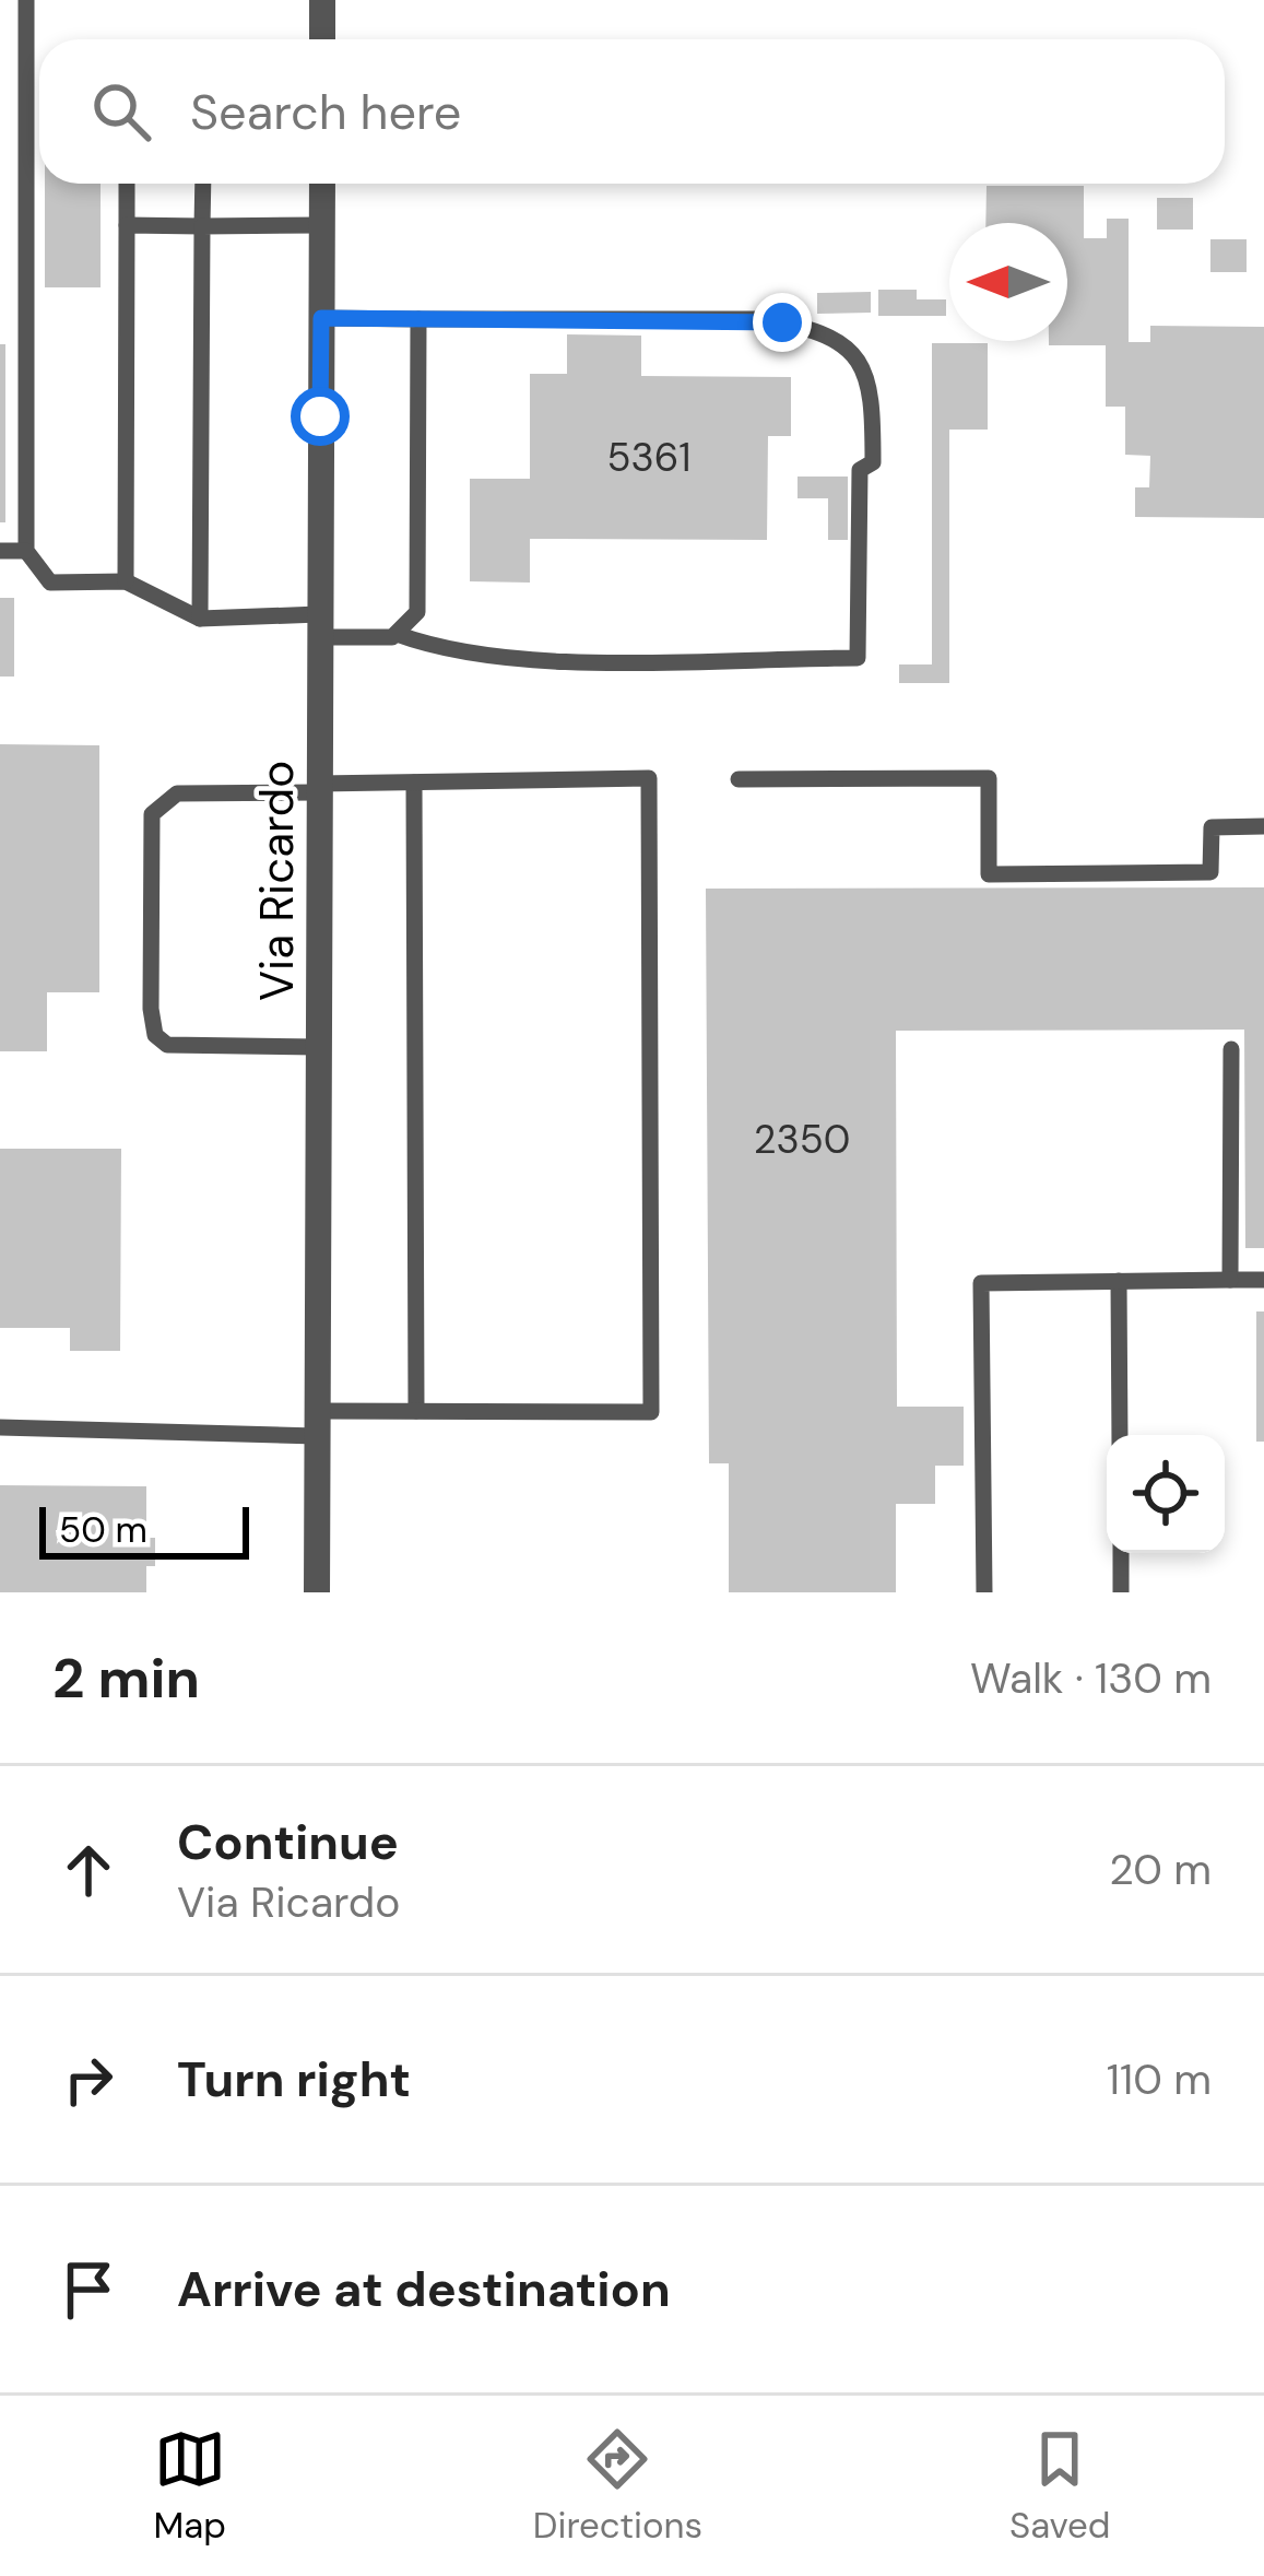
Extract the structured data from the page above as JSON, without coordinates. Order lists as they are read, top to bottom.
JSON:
{
  "streets": {
    "street": ["Via Ricardo"]
  },
  "house_numbers": ["5361", "2350"],
  "scale_bar": "50 m",
  "north": "left",
  "page": {
    "search": "Search here",
    "scale": "50 m",
    "heading": ["2 min", "Walk · 130 m"],
    "list": [
      ["Continue", "Via Ricardo", "20 m"],
      ["Turn right", "110 m"],
      "Arrive at destination"
    ],
    "nav": ["Map", "Directions", "Saved"]
  }
}
